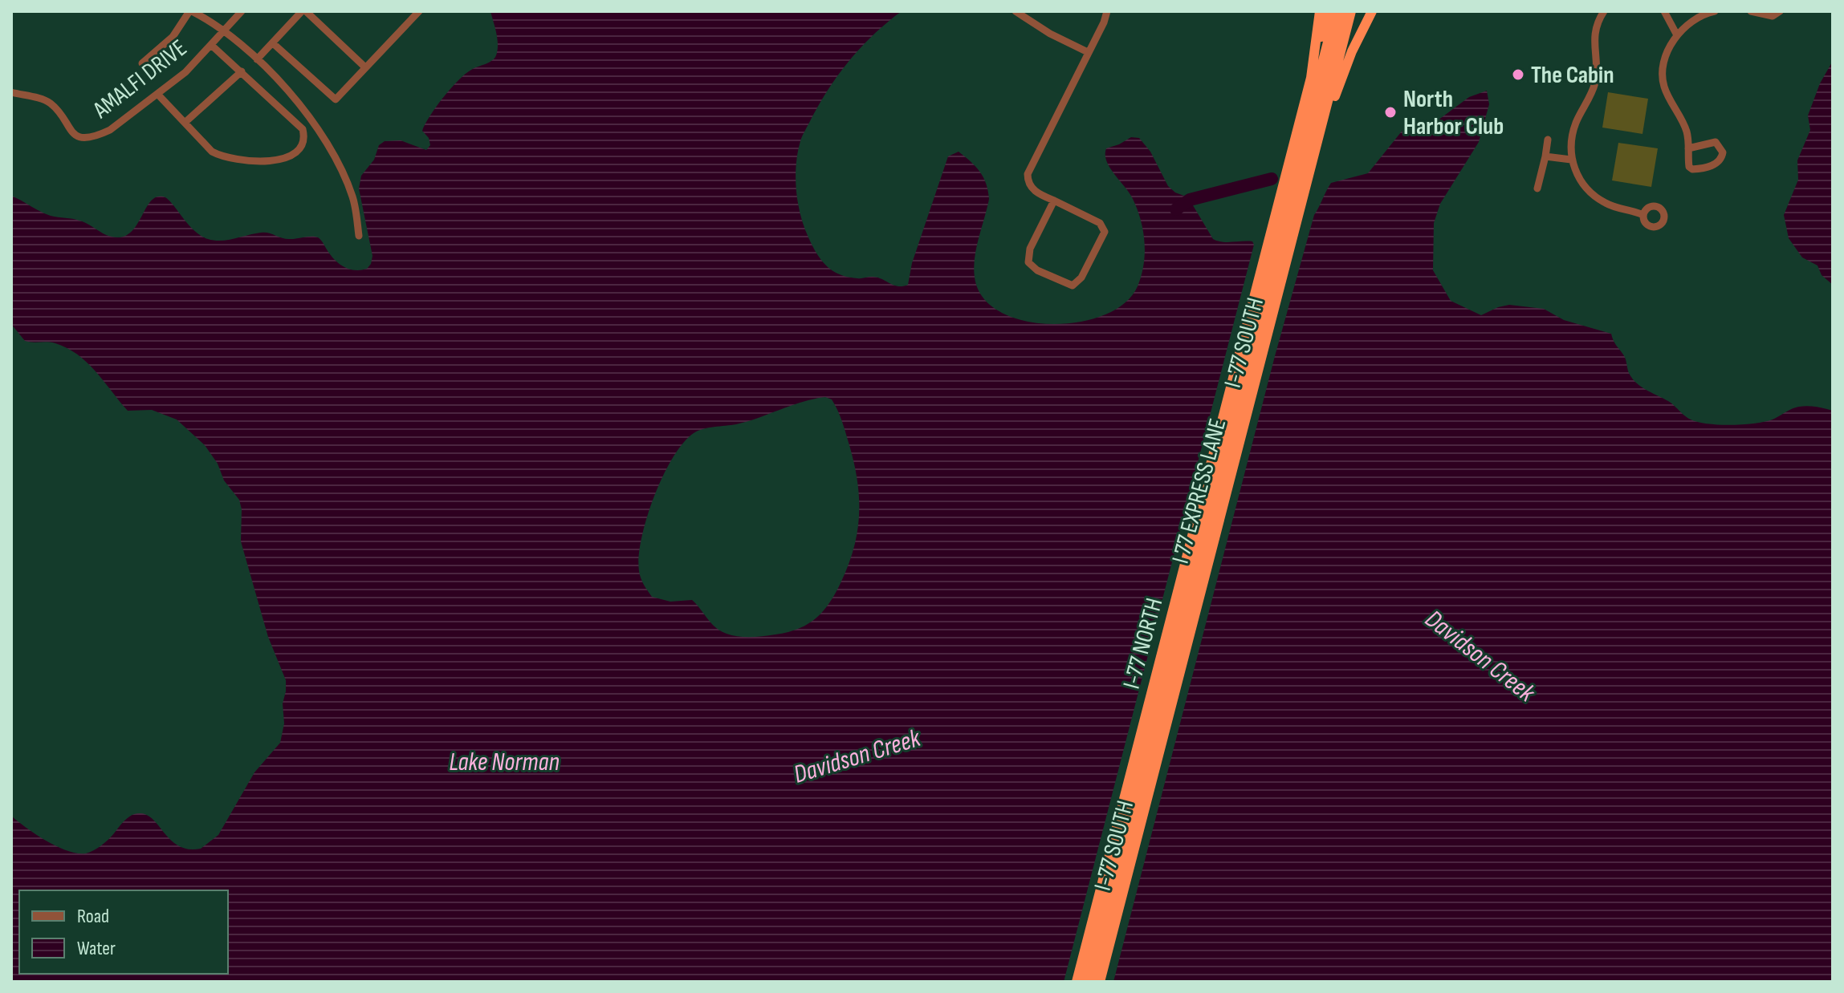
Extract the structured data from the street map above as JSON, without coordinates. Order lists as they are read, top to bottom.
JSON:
{
  "streets": {
    "highway": ["I-77 SOUTH", "I 77 EXPRESS LANE", "I-77 NORTH"],
    "street": ["AMALFI DRIVE"]
  },
  "water": ["Davidson Creek", "Lake Norman"],
  "places": ["The Cabin", "North Harbor Club"],
  "legend": ["Road", "Water"]
}
